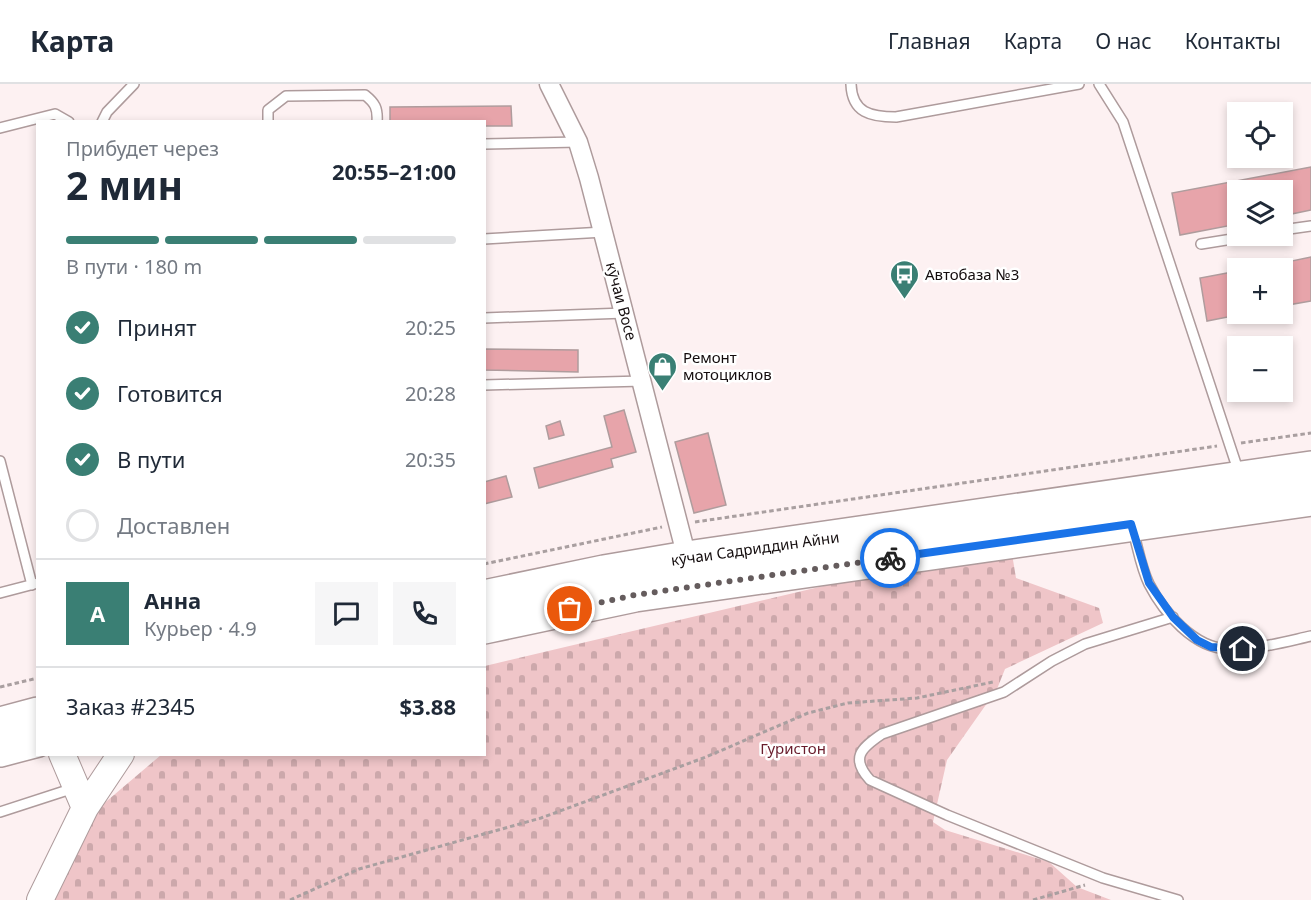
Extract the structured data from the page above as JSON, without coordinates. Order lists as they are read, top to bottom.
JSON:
{
  "streets": {
    "highway": ["кӯчаи Садриддин Айни"],
    "street": ["кӯчаи Восе"]
  },
  "crossings": [
    ["кӯчаи Восе", "кӯчаи Садриддин Айни"]
  ],
  "parks": ["Гуристон"],
  "places": {
    "bus stop": ["Автобаза №3"],
    "shop": ["Ремонт мотоциклов"]
  },
  "page": {
    "header": "Карта",
    "nav": [
      "Главная",
      "Карта",
      "О нас",
      "Контакты"
    ],
    "map_buttons": ["+", "−"],
    "heading": ["2 мин", "Прибудет через", "20:55–21:00"],
    "panel": [
      "Анна",
      "Курьер · 4.9",
      "Заказ #2345",
      "$3.88"
    ],
    "bar": "В пути · 180 m",
    "list": [
      ["Принят", "20:25"],
      ["Готовится", "20:28"],
      ["В пути", "20:35"],
      "Доставлен"
    ],
    "round": "А"
  }
}
